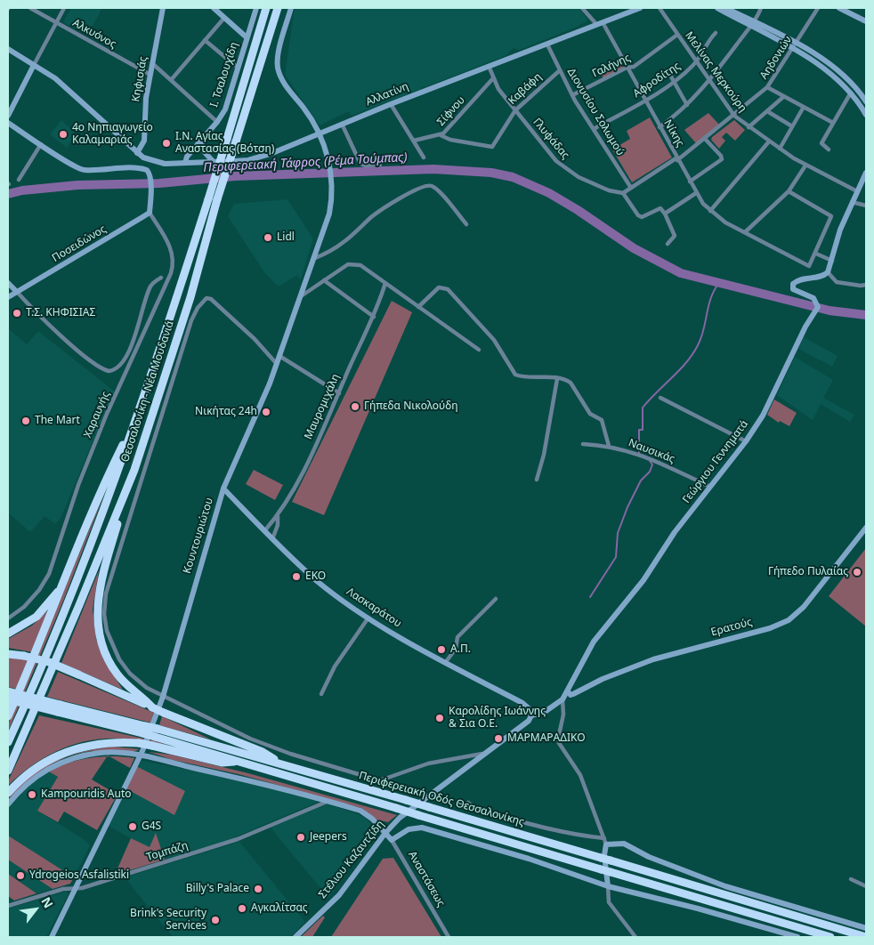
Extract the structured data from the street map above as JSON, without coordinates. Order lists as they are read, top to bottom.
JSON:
{
  "streets": {
    "highway": ["Θεσσαλονίκη - Νέα Μουδανιά", "Περιφερειακή Οδός Θεσσαλονίκης"],
    "street": [
      "Αλκυόνος",
      "Αηδονιών",
      "Γαλήνης",
      "Μελίνας Μερκούρη",
      "Ι. Τσαλουχίδη",
      "Κηφισιάς",
      "Αφροδίτης",
      "Καβάφη",
      "Αλλατίνη",
      "Σίφνου",
      "Διονυσίου Σολωμού",
      "Νίκης",
      "Γλυφάδας",
      "Ποσειδώνος",
      "Μαυρομιχάλη",
      "Χαραυγής",
      "Ναυσικάς",
      "Γεώργιου Γεννηματά",
      "Κουντουριώτου",
      "Λασκαράτου",
      "Ερατούς",
      "Τομπάζη",
      "Στέλιου Καζαντζίδη",
      "Αναστάσεως"
    ]
  },
  "crossings": [
    ["Αλκυόνος", "Κηφισιάς"],
    ["Αηδονιών", "Μελίνας Μερκούρη"],
    ["Αηδονιών", "Διονυσίου Σολωμού"],
    ["Αηδονιών", "Νίκης"],
    ["Αηδονιών", "Γλυφάδας"],
    ["Γαλήνης", "Μελίνας Μερκούρη"],
    ["Γαλήνης", "Διονυσίου Σολωμού"],
    ["Γαλήνης", "Νίκης"],
    ["Μελίνας Μερκούρη", "Αφροδίτης"],
    ["Ι. Τσαλουχίδη", "Αλλατίνη"],
    ["Κηφισιάς", "Αλλατίνη"],
    ["Αφροδίτης", "Διονυσίου Σολωμού"],
    ["Αφροδίτης", "Νίκης"],
    ["Καβάφη", "Σίφνου"],
    ["Καβάφη", "Διονυσίου Σολωμού"],
    ["Καβάφη", "Γλυφάδας"],
    ["Αλλατίνη", "Διονυσίου Σολωμού"],
    ["Αλλατίνη", "Νίκης"],
    ["Αλλατίνη", "Γλυφάδας"],
    ["Αλλατίνη", "Κουντουριώτου"],
    ["Σίφνου", "Γλυφάδας"],
    ["Ποσειδώνος", "Χαραυγής"],
    ["Μαυρομιχάλη", "Λασκαράτου"],
    ["Ναυσικάς", "Γεώργιου Γεννηματά"],
    ["Γεώργιου Γεννηματά", "Λασκαράτου"],
    ["Γεώργιου Γεννηματά", "Ερατούς"],
    ["Γεώργιου Γεννηματά", "Στέλιου Καζαντζίδη"],
    ["Κουντουριώτου", "Λασκαράτου"],
    ["Κουντουριώτου", "Τομπάζη"],
    ["Κουντουριώτου", "Αναστάσεως"],
    ["Λασκαράτου", "Στέλιου Καζαντζίδη"],
    ["Τομπάζη", "Αναστάσεως"],
    ["Στέλιου Καζαντζίδη", "Αναστάσεως"]
  ],
  "water": ["Περιφερειακή Τάφρος (Ρέμα Τούμπας)"],
  "places": [
    "4ο Νηπιαγωγείο Καλαμαριάς",
    "Ι.Ν. Αγίας Αναστασίας (Βότση)",
    "Lidl",
    "Τ.Σ. ΚΗΦΙΣΙΑΣ",
    "Γήπεδα Νικολούδη",
    "Νικήτας 24h",
    "The Mart",
    "Γήπεδο Πυλαίας",
    "EKO",
    "Α.Π.",
    "Καρολίδης Ιωάννης & Σια Ο.Ε.",
    "ΜΑΡΜΑΡΑΔΙΚΟ",
    "Kampouridis Auto",
    "G4S",
    "Jeepers",
    "Ydrogeios Asfalistiki",
    "Billy's Palace",
    "Αγκαλίτσας",
    "Brink's Security Services"
  ],
  "north": "top right"
}
